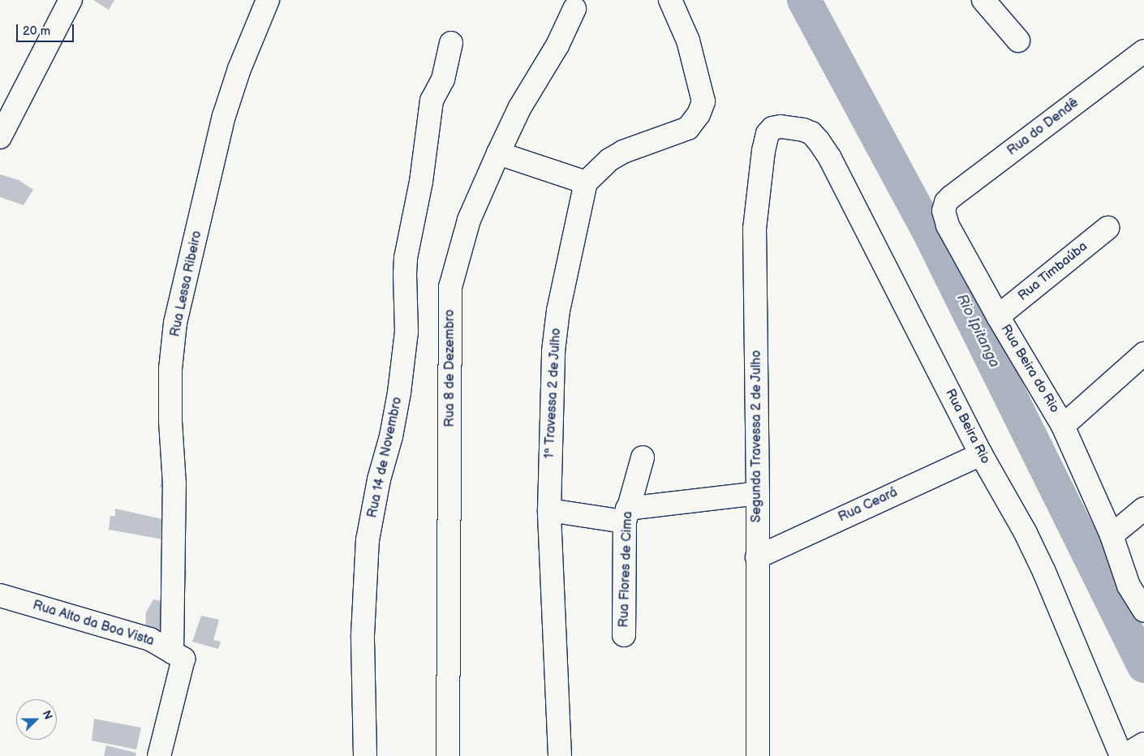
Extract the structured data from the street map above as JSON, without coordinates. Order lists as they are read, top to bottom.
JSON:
{
  "streets": {
    "street": [
      "Rua do Dendê",
      "Rua Timbaúba",
      "Rua Lessa Ribeiro",
      "Rua 8 de Dezembro",
      "Rua Beira do Rio",
      "1ª Travessa 2 de Julho",
      "Rua Beira Rio",
      "Segunda Travessa 2 de Julho",
      "Rua 14 de Novembro",
      "Rua Ceará",
      "Rua Flores de Cima",
      "Rua Alto da Boa Vista"
    ]
  },
  "crossings": [
    ["Rua do Dendê", "Rua Beira do Rio"],
    ["Rua Timbaúba", "Rua Beira do Rio"],
    ["Rua Lessa Ribeiro", "Rua Alto da Boa Vista"],
    ["Rua Beira Rio", "Segunda Travessa 2 de Julho"],
    ["Rua Beira Rio", "Rua Ceará"],
    ["Segunda Travessa 2 de Julho", "Rua Ceará"]
  ],
  "water": ["Rio Ipitanga"],
  "scale_bar": "20 m",
  "north": "right"
}
